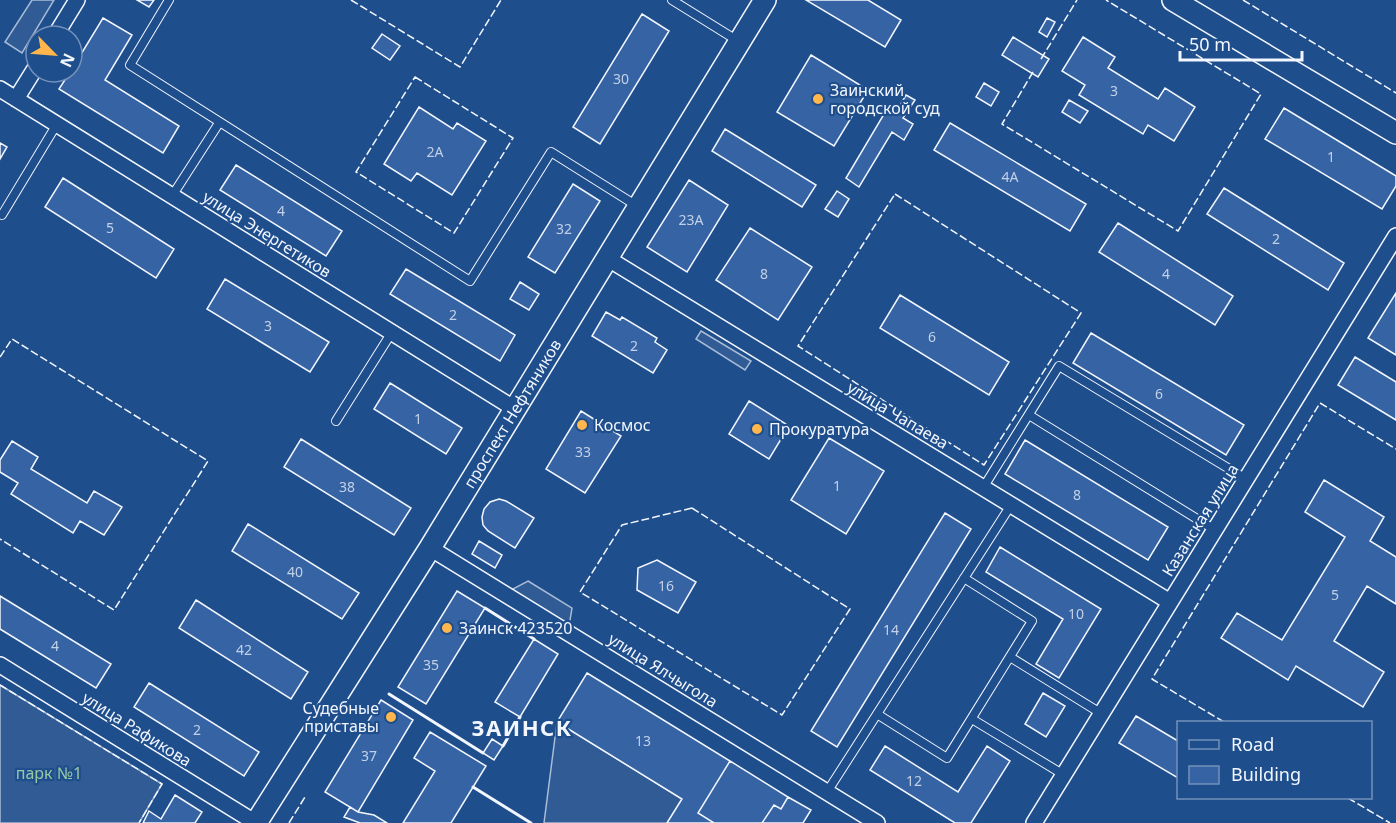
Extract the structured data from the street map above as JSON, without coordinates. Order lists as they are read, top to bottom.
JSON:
{
  "streets": {
    "main road": ["проспект Нефтяников"],
    "street": [
      "улица Энергетиков",
      "улица Чапаева",
      "Казанская улица",
      "улица Ялчыгола",
      "улица Рафикова"
    ]
  },
  "crossings": [
    ["улица Энергетиков", "проспект Нефтяников"],
    ["проспект Нефтяников", "улица Чапаева"],
    ["проспект Нефтяников", "улица Ялчыгола"],
    ["проспект Нефтяников", "улица Рафикова"],
    ["улица Чапаева", "Казанская улица"]
  ],
  "districts": ["ЗАИНСК"],
  "parks": ["парк №1"],
  "places": [
    "Заинский городской суд",
    "Космос",
    "Прокуратура",
    "Заинск 423520",
    "Судебные приставы"
  ],
  "house_numbers": [
    "30",
    "3",
    "2А",
    "1",
    "4А",
    "4",
    "23А",
    "5",
    "32",
    "2",
    "8",
    "4",
    "2",
    "3",
    "6",
    "2",
    "6",
    "1",
    "33",
    "1",
    "38",
    "8",
    "40",
    "16",
    "5",
    "10",
    "14",
    "4",
    "42",
    "35",
    "2",
    "13",
    "37",
    "12"
  ],
  "legend": ["Road", "Building"],
  "scale_bar": "50 m",
  "north": "bottom right"
}
